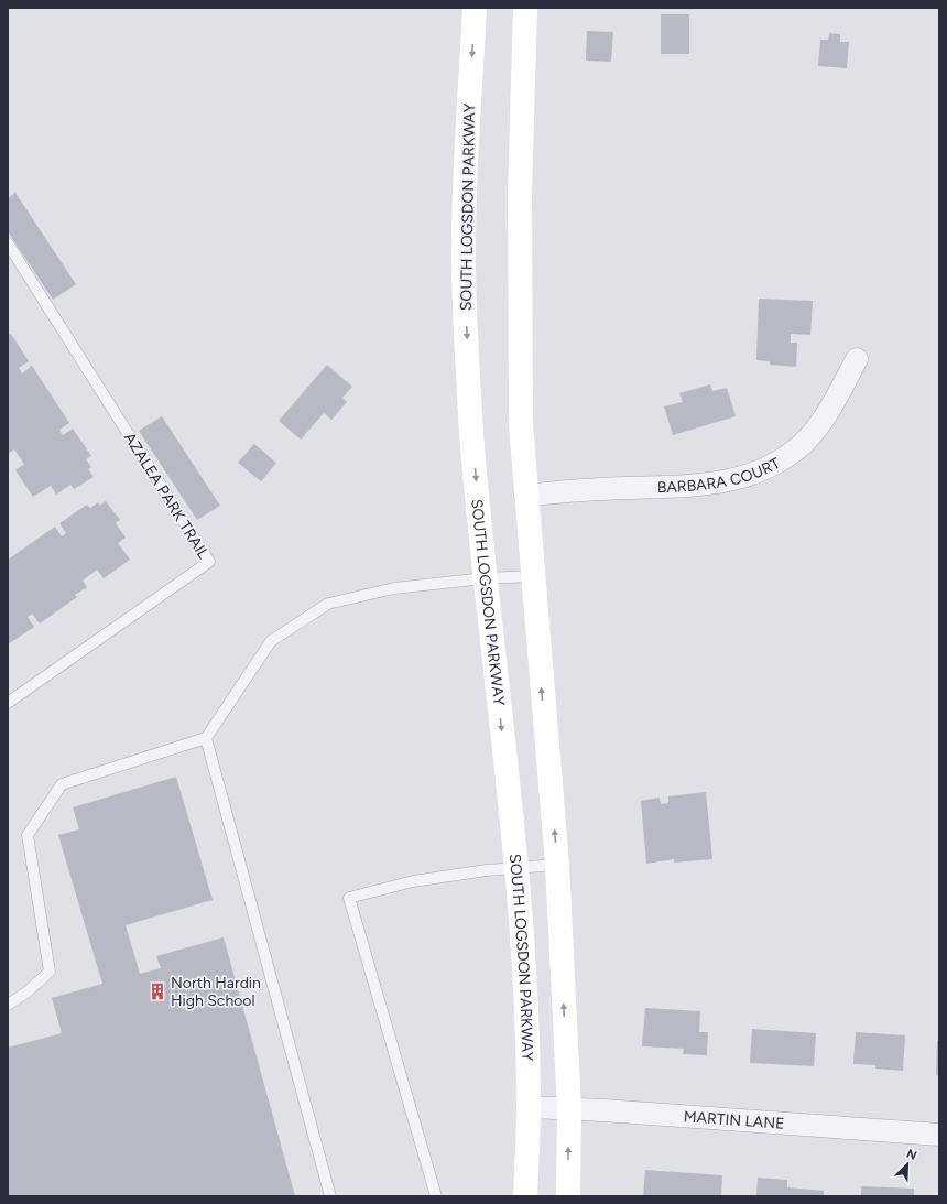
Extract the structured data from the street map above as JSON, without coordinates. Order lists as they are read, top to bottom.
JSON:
{
  "streets": {
    "main road": ["SOUTH LOGSDON PARKWAY"],
    "street": ["BARBARA COURT", "MARTIN LANE"],
    "lane": ["AZALEA PARK TRAIL"]
  },
  "crossings": [
    ["SOUTH LOGSDON PARKWAY", "MARTIN LANE"]
  ],
  "places": {
    "building": ["North Hardin High School"]
  },
  "north": "top right"
}
